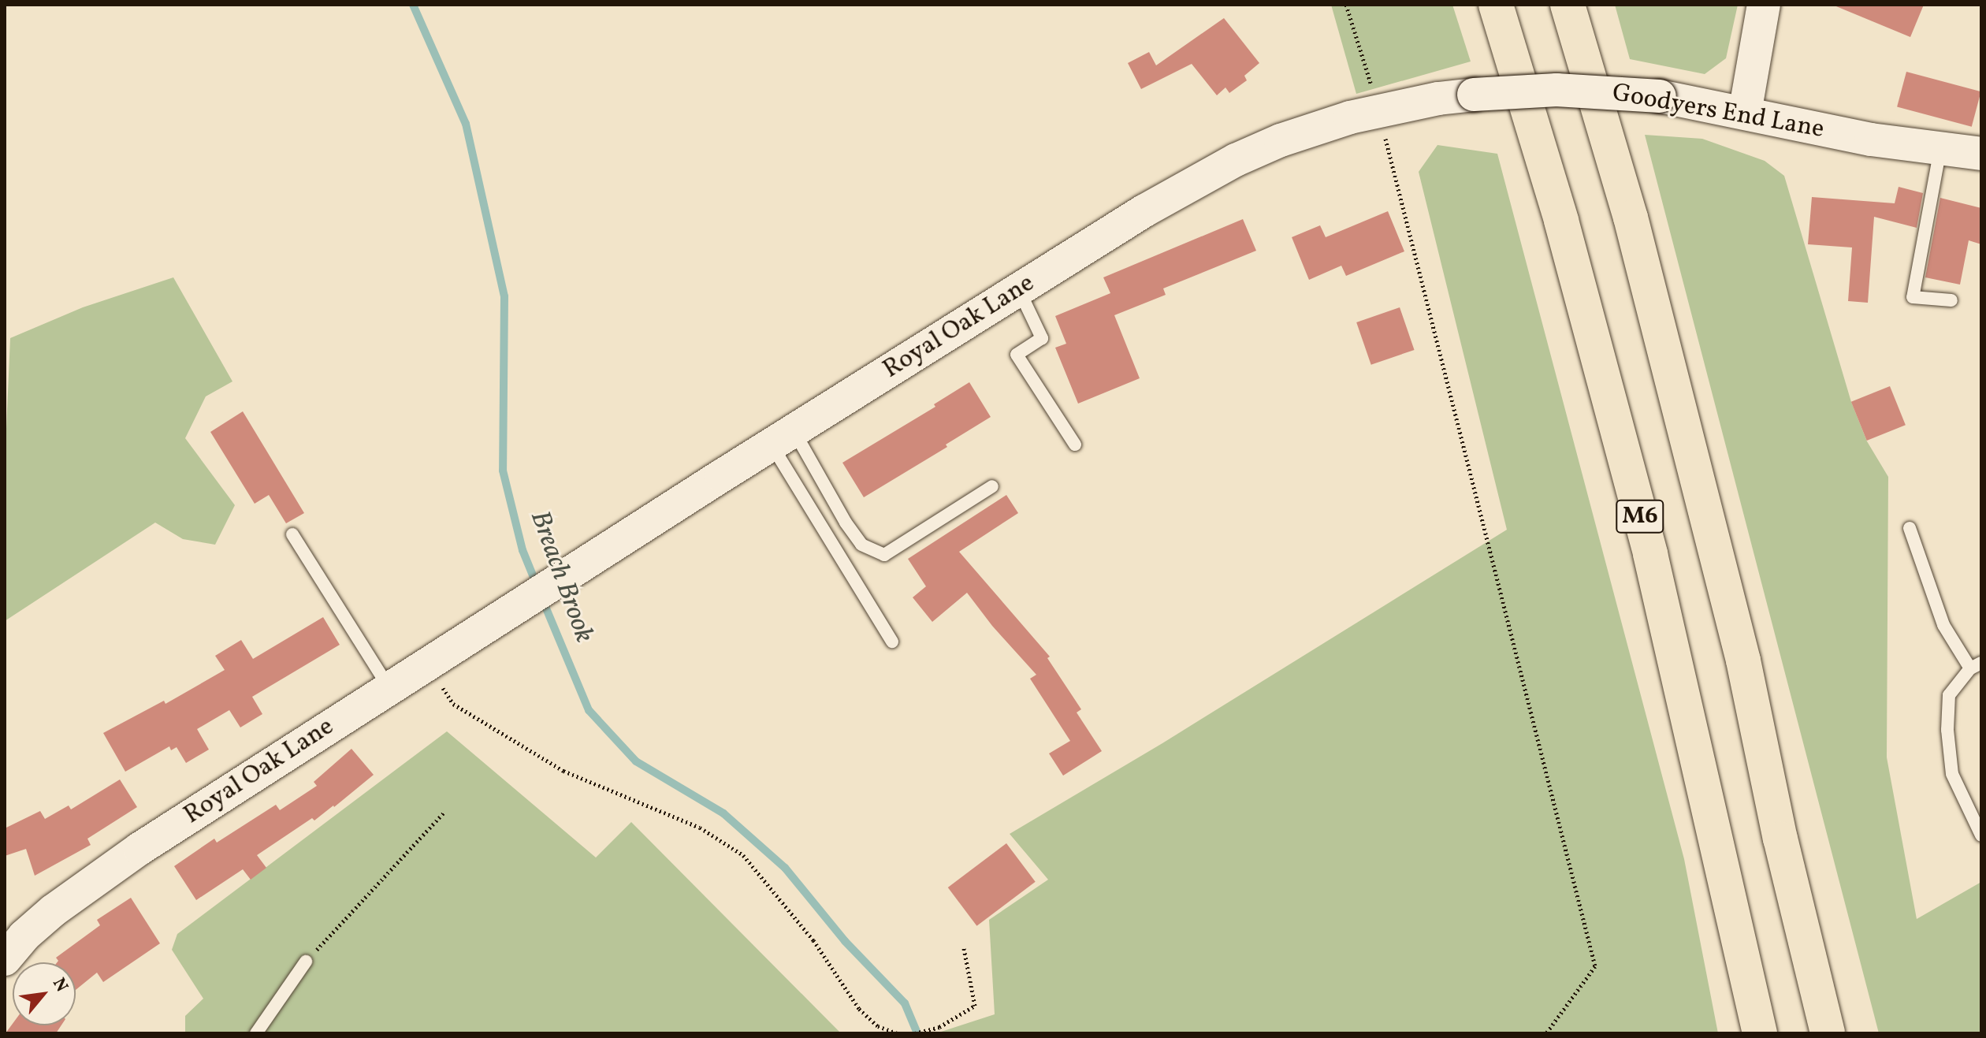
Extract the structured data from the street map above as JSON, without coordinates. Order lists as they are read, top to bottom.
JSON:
{
  "streets": {
    "highway": ["M6"],
    "street": ["Goodyers End Lane", "Royal Oak Lane"]
  },
  "crossings": [
    ["Goodyers End Lane", "Royal Oak Lane"]
  ],
  "water": ["Breach Brook"],
  "north": "top right"
}
